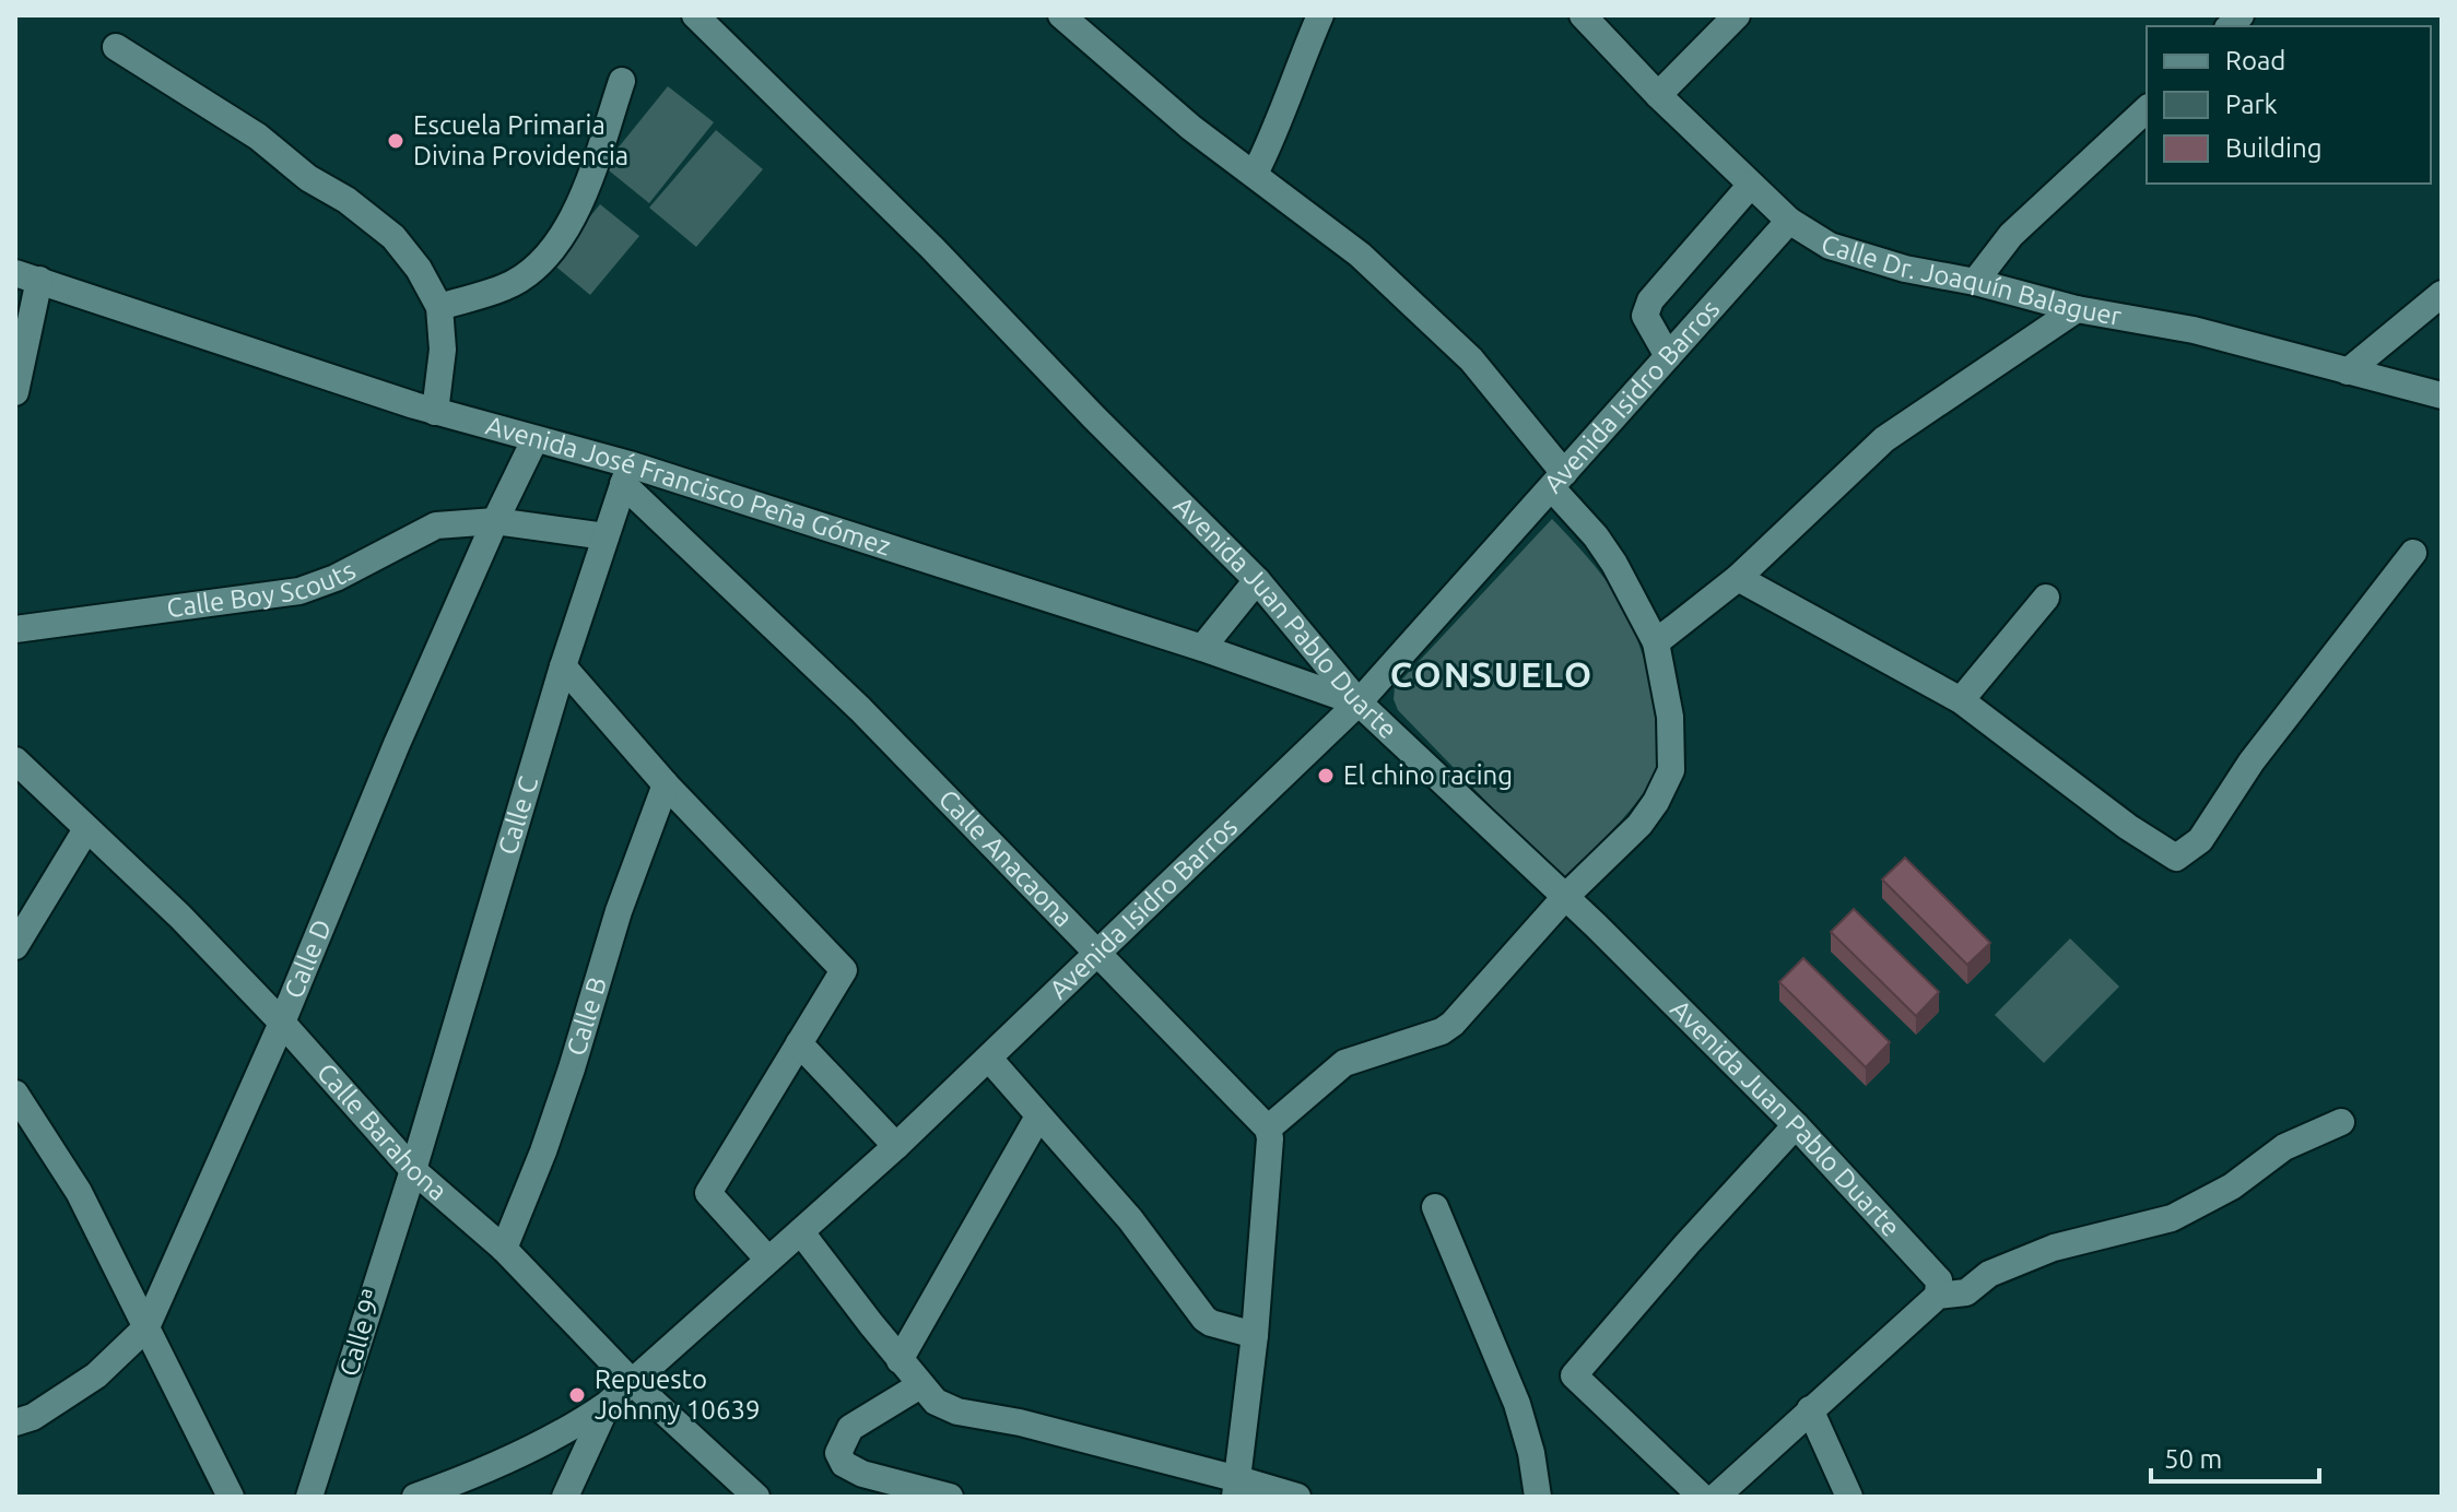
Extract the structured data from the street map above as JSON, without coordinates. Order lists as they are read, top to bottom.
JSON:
{
  "streets": {
    "street": [
      "Calle Dr. Joaquín Balaguer",
      "Avenida Isidro Barros",
      "Avenida José Francisco Peña Gómez",
      "Calle Boy Scouts",
      "Avenida Juan Pablo Duarte",
      "Calle C",
      "Calle Anacaona",
      "Calle D",
      "Calle B",
      "Calle Barahona",
      "Calle 9ª"
    ]
  },
  "crossings": [
    ["Calle Dr. Joaquín Balaguer", "Avenida Isidro Barros"],
    ["Avenida Isidro Barros", "Avenida José Francisco Peña Gómez"],
    ["Avenida Isidro Barros", "Avenida Juan Pablo Duarte"],
    ["Avenida Isidro Barros", "Calle Anacaona"],
    ["Avenida Isidro Barros", "Calle Barahona"],
    ["Avenida José Francisco Peña Gómez", "Avenida Juan Pablo Duarte"],
    ["Avenida José Francisco Peña Gómez", "Calle C"],
    ["Avenida José Francisco Peña Gómez", "Calle Anacaona"],
    ["Avenida José Francisco Peña Gómez", "Calle D"],
    ["Calle Boy Scouts", "Calle C"],
    ["Calle Boy Scouts", "Calle D"],
    ["Calle C", "Calle Anacaona"],
    ["Calle C", "Calle Barahona"],
    ["Calle C", "Calle 9ª"],
    ["Calle D", "Calle Barahona"],
    ["Calle B", "Calle Barahona"],
    ["Calle Barahona", "Calle 9ª"]
  ],
  "districts": ["CONSUELO"],
  "places": ["Escuela Primaria Divina Providencia", "El chino racing", "Repuesto Johnny 10639"],
  "legend": ["Road", "Park", "Building"],
  "scale_bar": "50 m"
}
